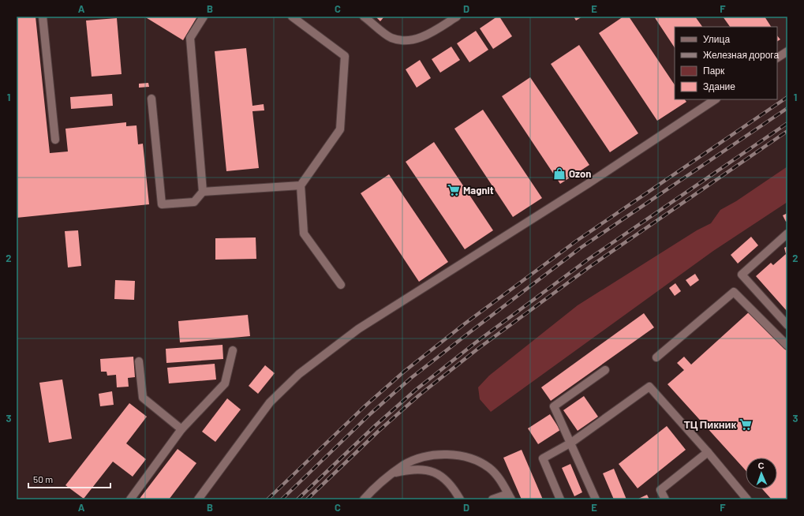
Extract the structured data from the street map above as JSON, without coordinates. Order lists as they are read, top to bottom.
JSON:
{
  "places": {
    "shop": ["Ozon"],
    "supermarket": ["Magnit", "ТЦ Пикник"]
  },
  "legend": [
    "Улица",
    "Железная дорога",
    "Парк",
    "Здание"
  ],
  "scale_bar": "50 m",
  "north": "top",
  "grid": {
    "columns": [
      "A",
      "B",
      "C",
      "D",
      "E",
      "F"
    ],
    "rows": ["1", "2", "3"]
  }
}
